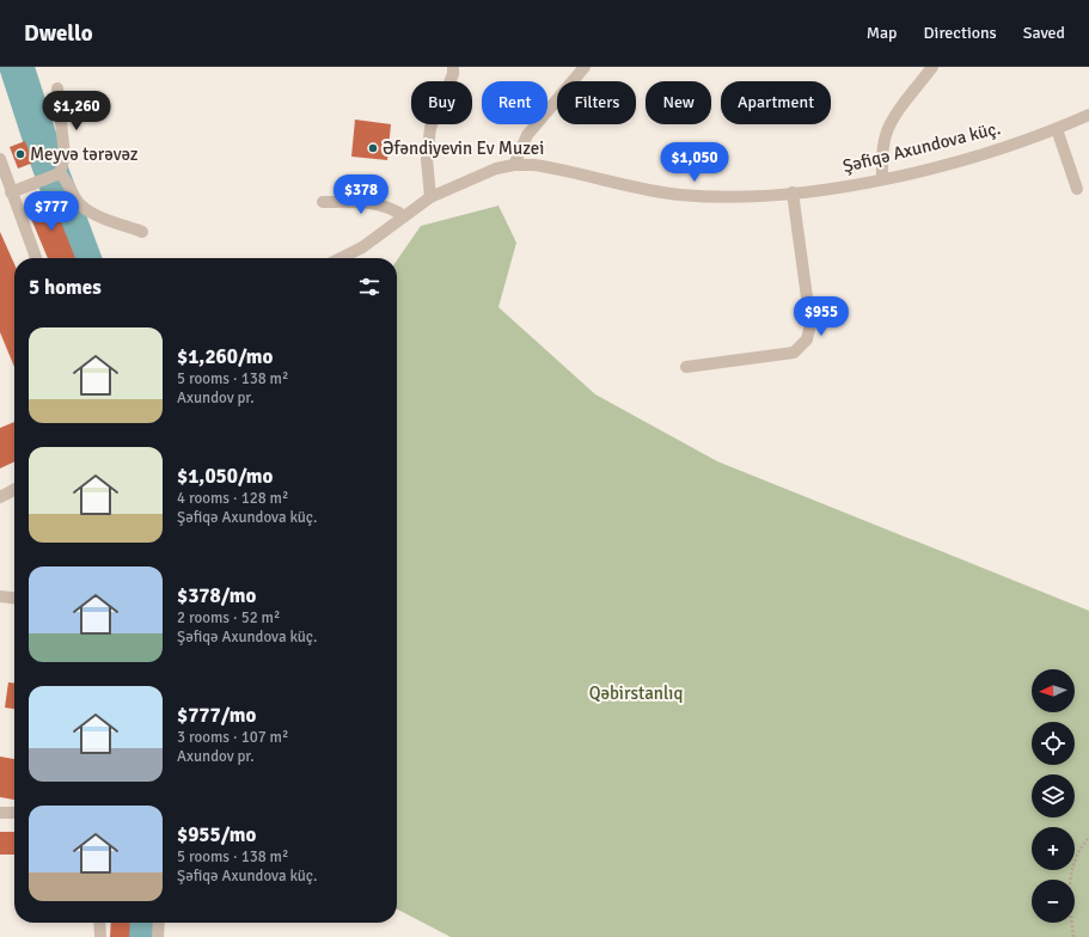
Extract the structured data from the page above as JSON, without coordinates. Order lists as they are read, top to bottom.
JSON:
{
  "streets": {
    "street": ["Şəfiqə Axundova küç."]
  },
  "parks": ["Qəbirstanlıq"],
  "places": ["Əfəndiyevin Ev Muzei", "Meyvə tərəvəz"],
  "north": "left",
  "page": {
    "header": "Dwello",
    "nav": ["Map", "Directions", "Saved"],
    "chip": [
      "Buy",
      "Rent",
      "Filters",
      "New",
      "Apartment"
    ],
    "price": [
      "$1,260",
      "$1,050",
      "$378",
      "$777",
      "$955"
    ],
    "heading": "5 homes",
    "list": [
      {
        "name": "$1,260/mo",
        "note": "5 rooms · 138 m² · Axundov pr."
      },
      {
        "name": "$1,050/mo",
        "note": "4 rooms · 128 m² · Şəfiqə Axundova küç."
      },
      {
        "name": "$378/mo",
        "note": "2 rooms · 52 m² · Şəfiqə Axundova küç."
      },
      {
        "name": "$777/mo",
        "note": "3 rooms · 107 m² · Axundov pr."
      },
      {
        "name": "$955/mo",
        "note": "5 rooms · 138 m² · Şəfiqə Axundova küç."
      }
    ],
    "map_buttons": ["+", "−"]
  }
}
